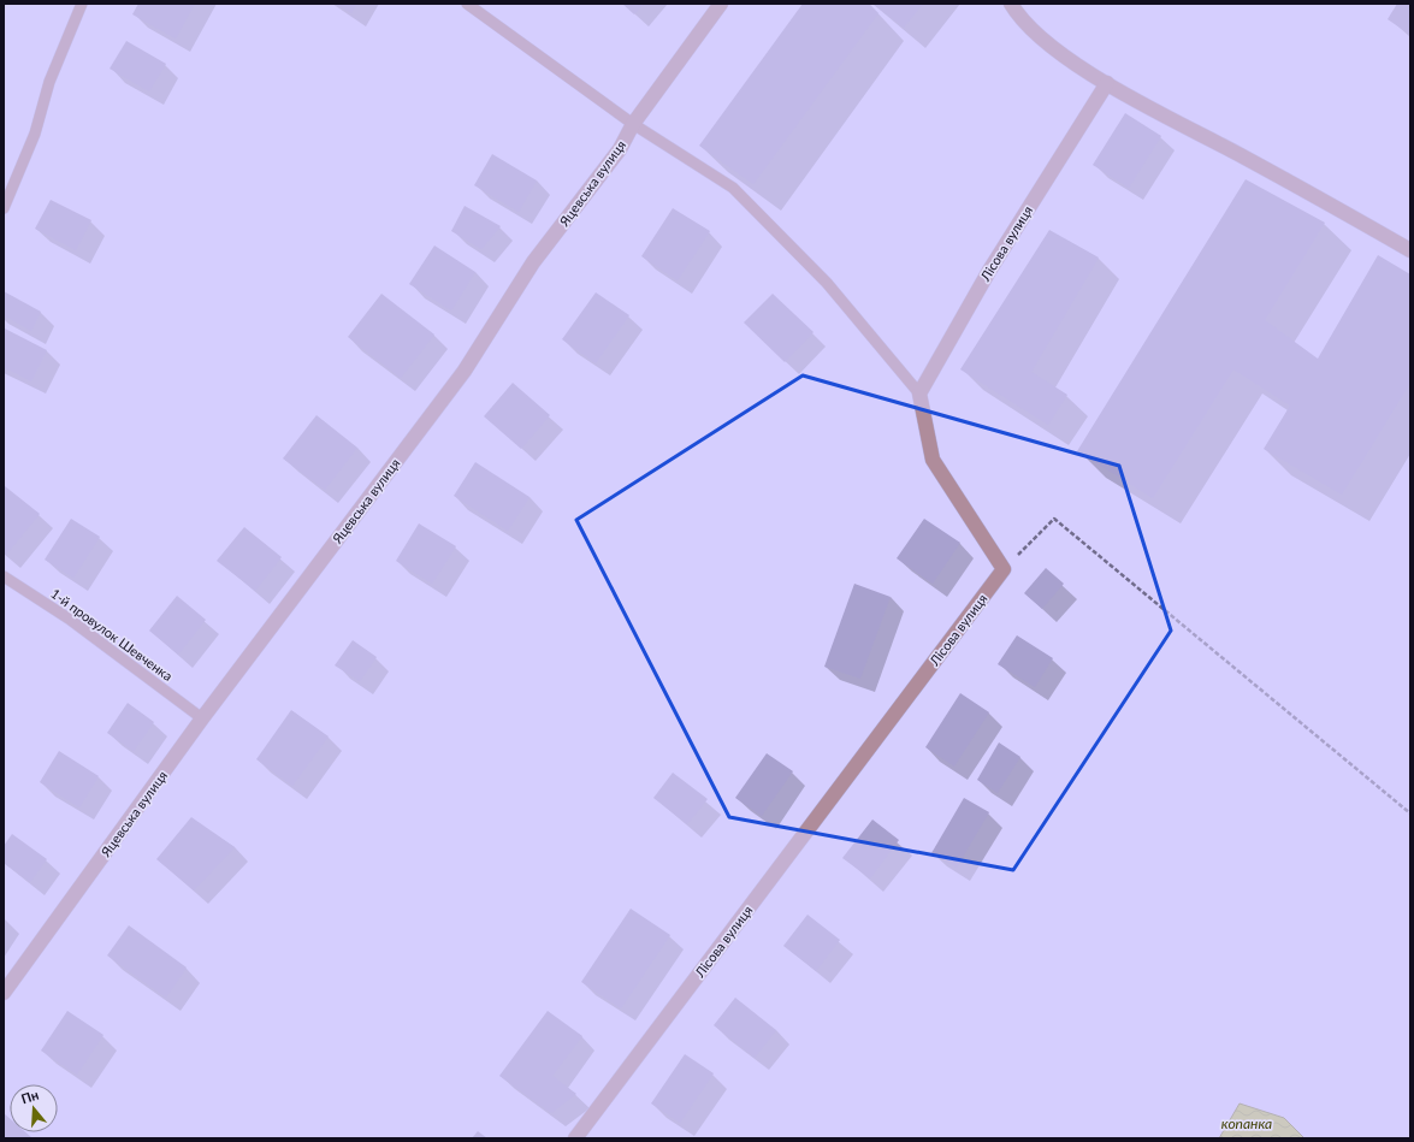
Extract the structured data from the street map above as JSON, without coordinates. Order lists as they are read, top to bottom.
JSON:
{
  "streets": {
    "street": ["Яцевська вулиця", "Лісова вулиця"],
    "lane": ["1-й провулок Шевченка"]
  },
  "crossings": [
    ["Яцевська вулиця", "1-й провулок Шевченка"]
  ],
  "water": ["копанка"],
  "north": "top"
}
